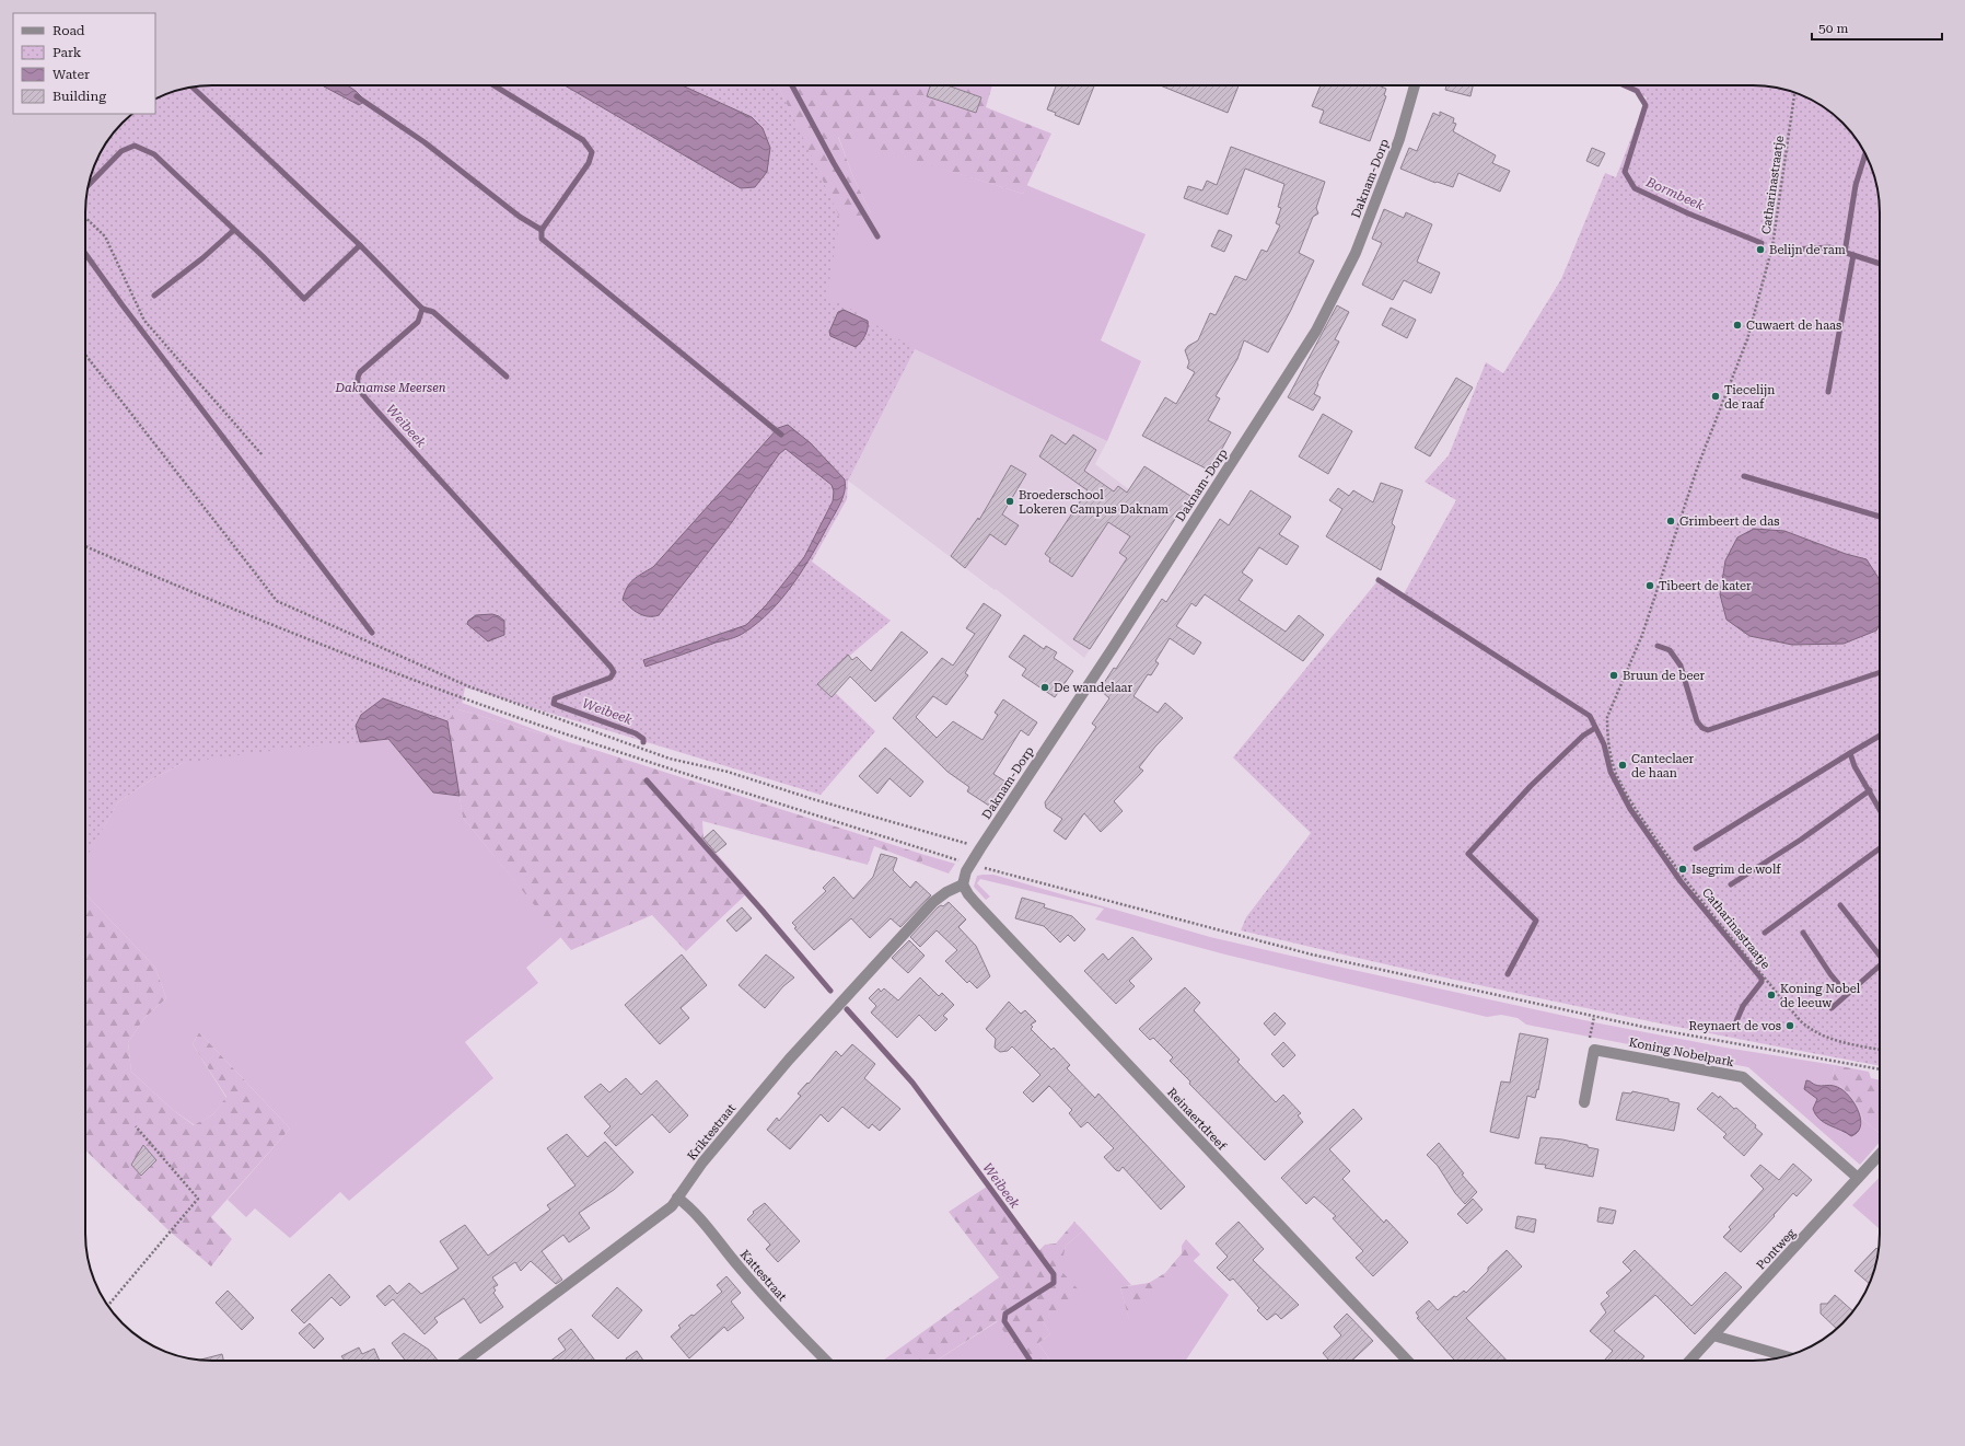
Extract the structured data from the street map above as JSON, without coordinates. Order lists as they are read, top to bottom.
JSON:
{
  "streets": {
    "street": [
      "Daknam-Dorp",
      "Koning Nobelpark",
      "Reinaertdreef",
      "Kriktestraat",
      "Pontweg",
      "Kattestraat"
    ],
    "path": ["Catharinastraatje"]
  },
  "crossings": [
    ["Daknam-Dorp", "Reinaertdreef"],
    ["Daknam-Dorp", "Kriktestraat"],
    ["Koning Nobelpark", "Pontweg"],
    ["Reinaertdreef", "Kriktestraat"],
    ["Kriktestraat", "Kattestraat"]
  ],
  "water": ["Bormbeek", "Weibeek"],
  "parks": ["Daknamse Meersen"],
  "places": [
    "Belijn de ram",
    "Cuwaert de haas",
    "Tiecelijn de raaf",
    "Broederschool Lokeren Campus Daknam",
    "Grimbeert de das",
    "Tibeert de kater",
    "Bruun de beer",
    "De wandelaar",
    "Canteclaer de haan",
    "Isegrim de wolf",
    "Koning Nobel de leeuw",
    "Reynaert de vos"
  ],
  "legend": [
    "Road",
    "Park",
    "Water",
    "Building"
  ],
  "scale_bar": "50 m"
}
